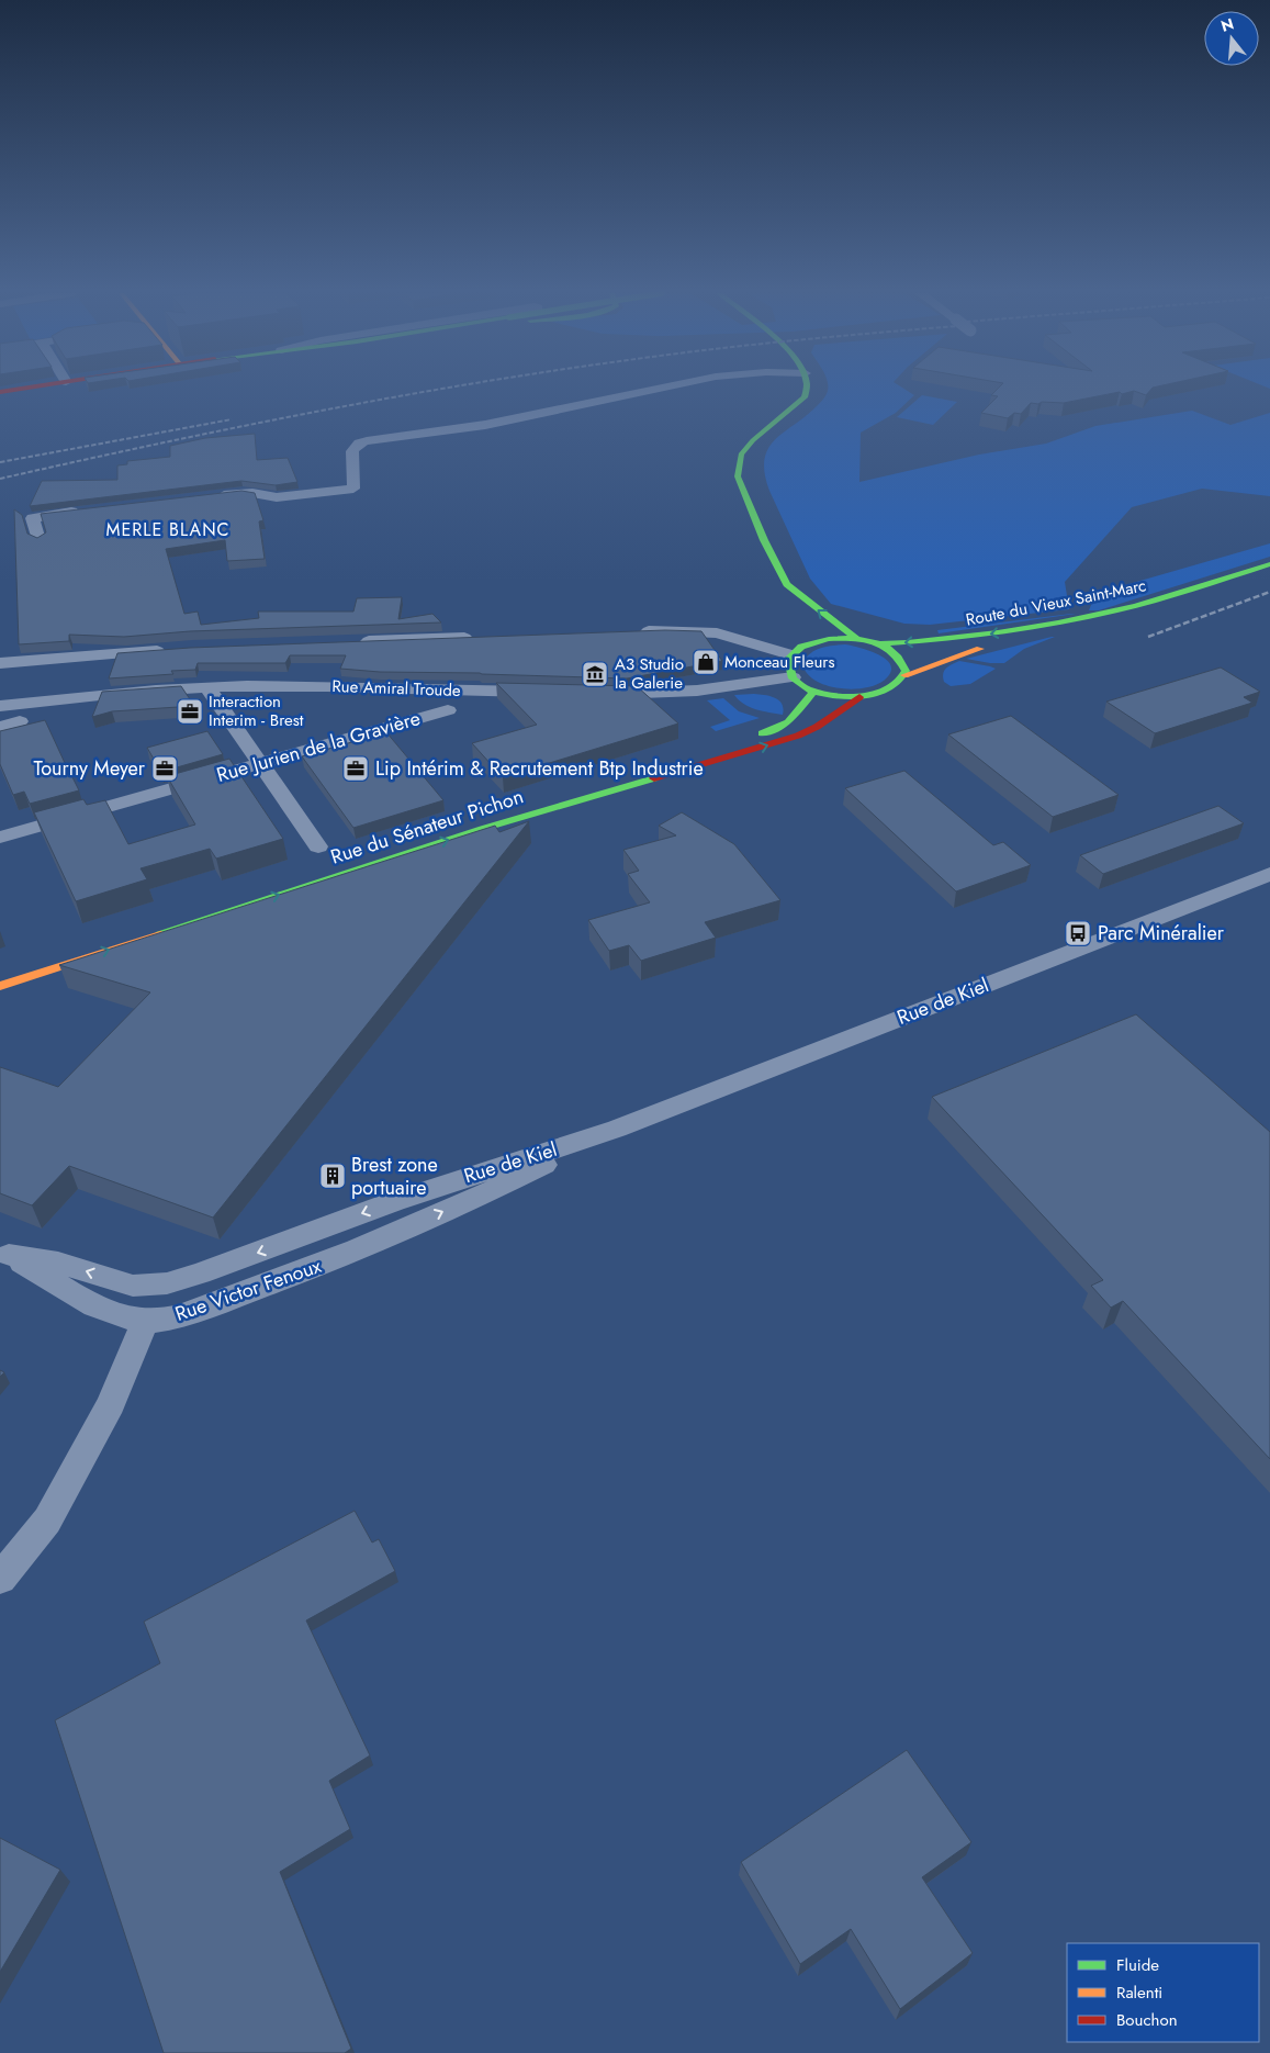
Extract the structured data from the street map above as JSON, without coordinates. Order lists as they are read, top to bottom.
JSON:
{
  "streets": {
    "main road": ["Route du Vieux Saint-Marc", "Rue du Sénateur Pichon"],
    "street": [
      "Rue Amiral Troude",
      "Rue Jurien de la Gravière",
      "Rue de Kiel",
      "Rue Victor Fenoux"
    ]
  },
  "crossings": [
    ["Route du Vieux Saint-Marc", "Rue du Sénateur Pichon"],
    ["Rue de Kiel", "Rue Victor Fenoux"]
  ],
  "one_way": ["Rue du Sénateur Pichon"],
  "districts": ["MERLE BLANC"],
  "places": {
    "shop": ["Monceau Fleurs"],
    "museum": ["A3 Studio la Galerie"],
    "office": ["Interaction Interim - Brest", "Tourny Meyer", "Lip Intérim & Recrutement Btp Industrie"],
    "bus stop": ["Parc Minéralier"],
    "building": ["Brest zone portuaire"]
  },
  "legend": ["Fluide", "Ralenti", "Bouchon"],
  "north": "top"
}
